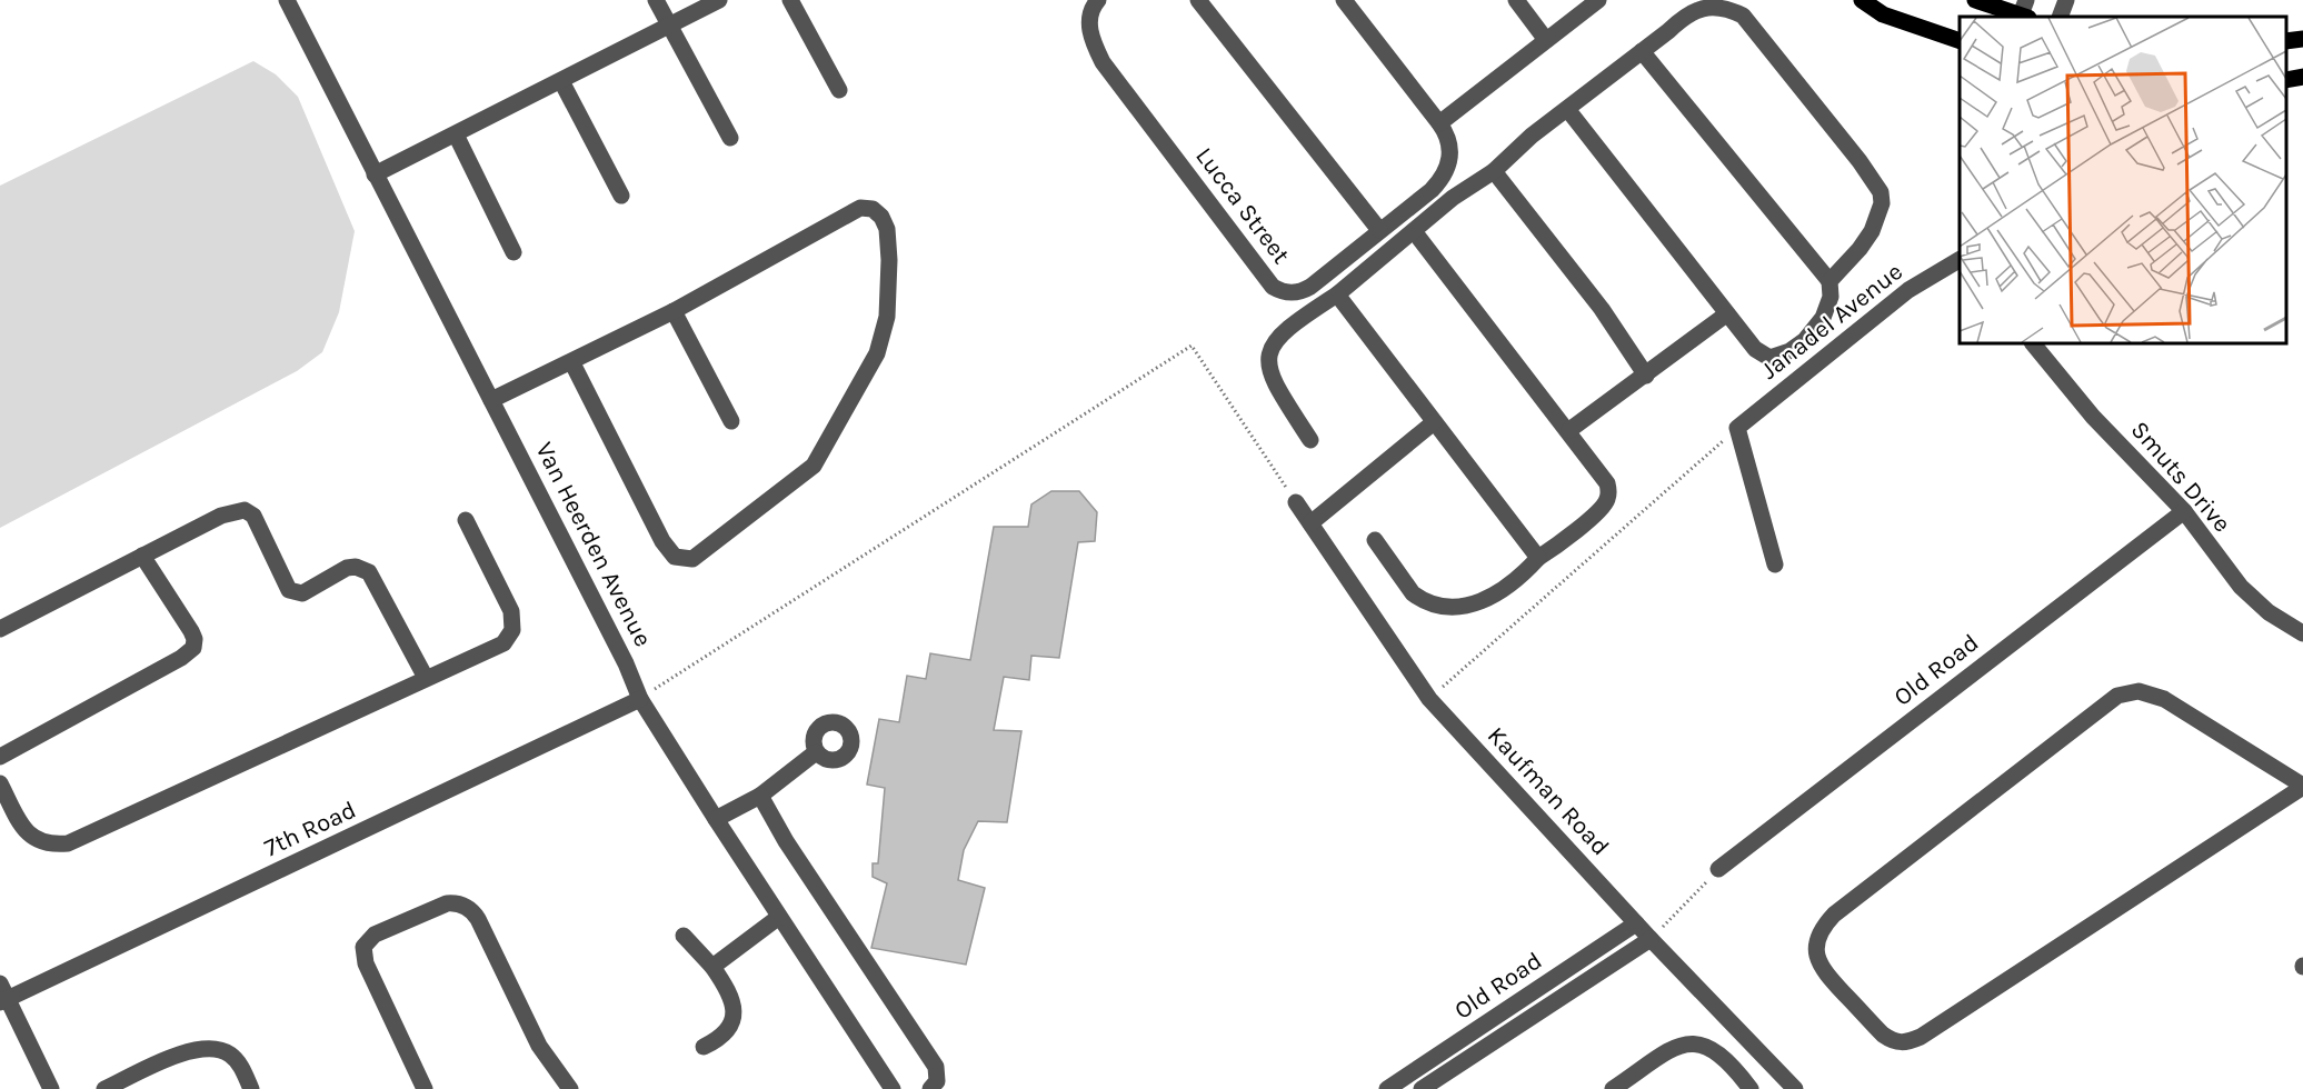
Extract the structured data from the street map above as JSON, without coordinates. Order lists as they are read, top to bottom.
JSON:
{
  "streets": {
    "street": [
      "Lucca Street",
      "Janadel Avenue",
      "Smuts Drive",
      "Van Heerden Avenue",
      "Old Road",
      "Kaufman Road",
      "7th Road"
    ]
  },
  "crossings": [
    ["Smuts Drive", "Old Road"],
    ["Van Heerden Avenue", "7th Road"],
    ["Old Road", "Kaufman Road"]
  ]
}
